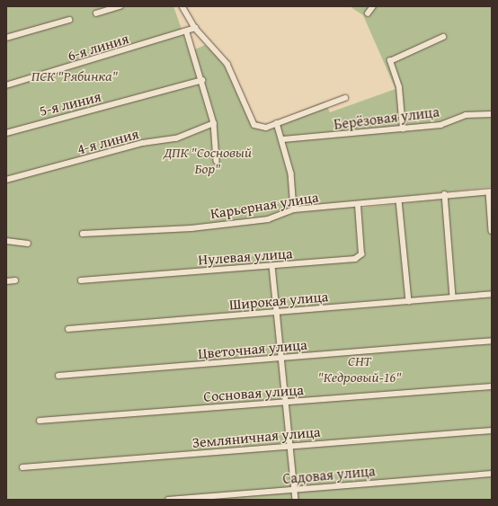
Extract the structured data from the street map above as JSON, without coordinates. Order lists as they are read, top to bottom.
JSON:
{
  "streets": {
    "street": [
      "6-я линия",
      "5-я линия",
      "Берёзовая улица",
      "4-я линия",
      "Карьерная улица",
      "Нулевая улица",
      "Широкая улица",
      "Цветочная улица",
      "Сосновая улица",
      "Земляничная улица",
      "Садовая улица"
    ]
  },
  "crossings": [
    ["Карьерная улица", "Нулевая улица"]
  ],
  "parks": ["ПСК \"Рябинка\"", "ДПК \"Сосновый Бор\"", "СНТ \"Кедровый-16\""]
}
